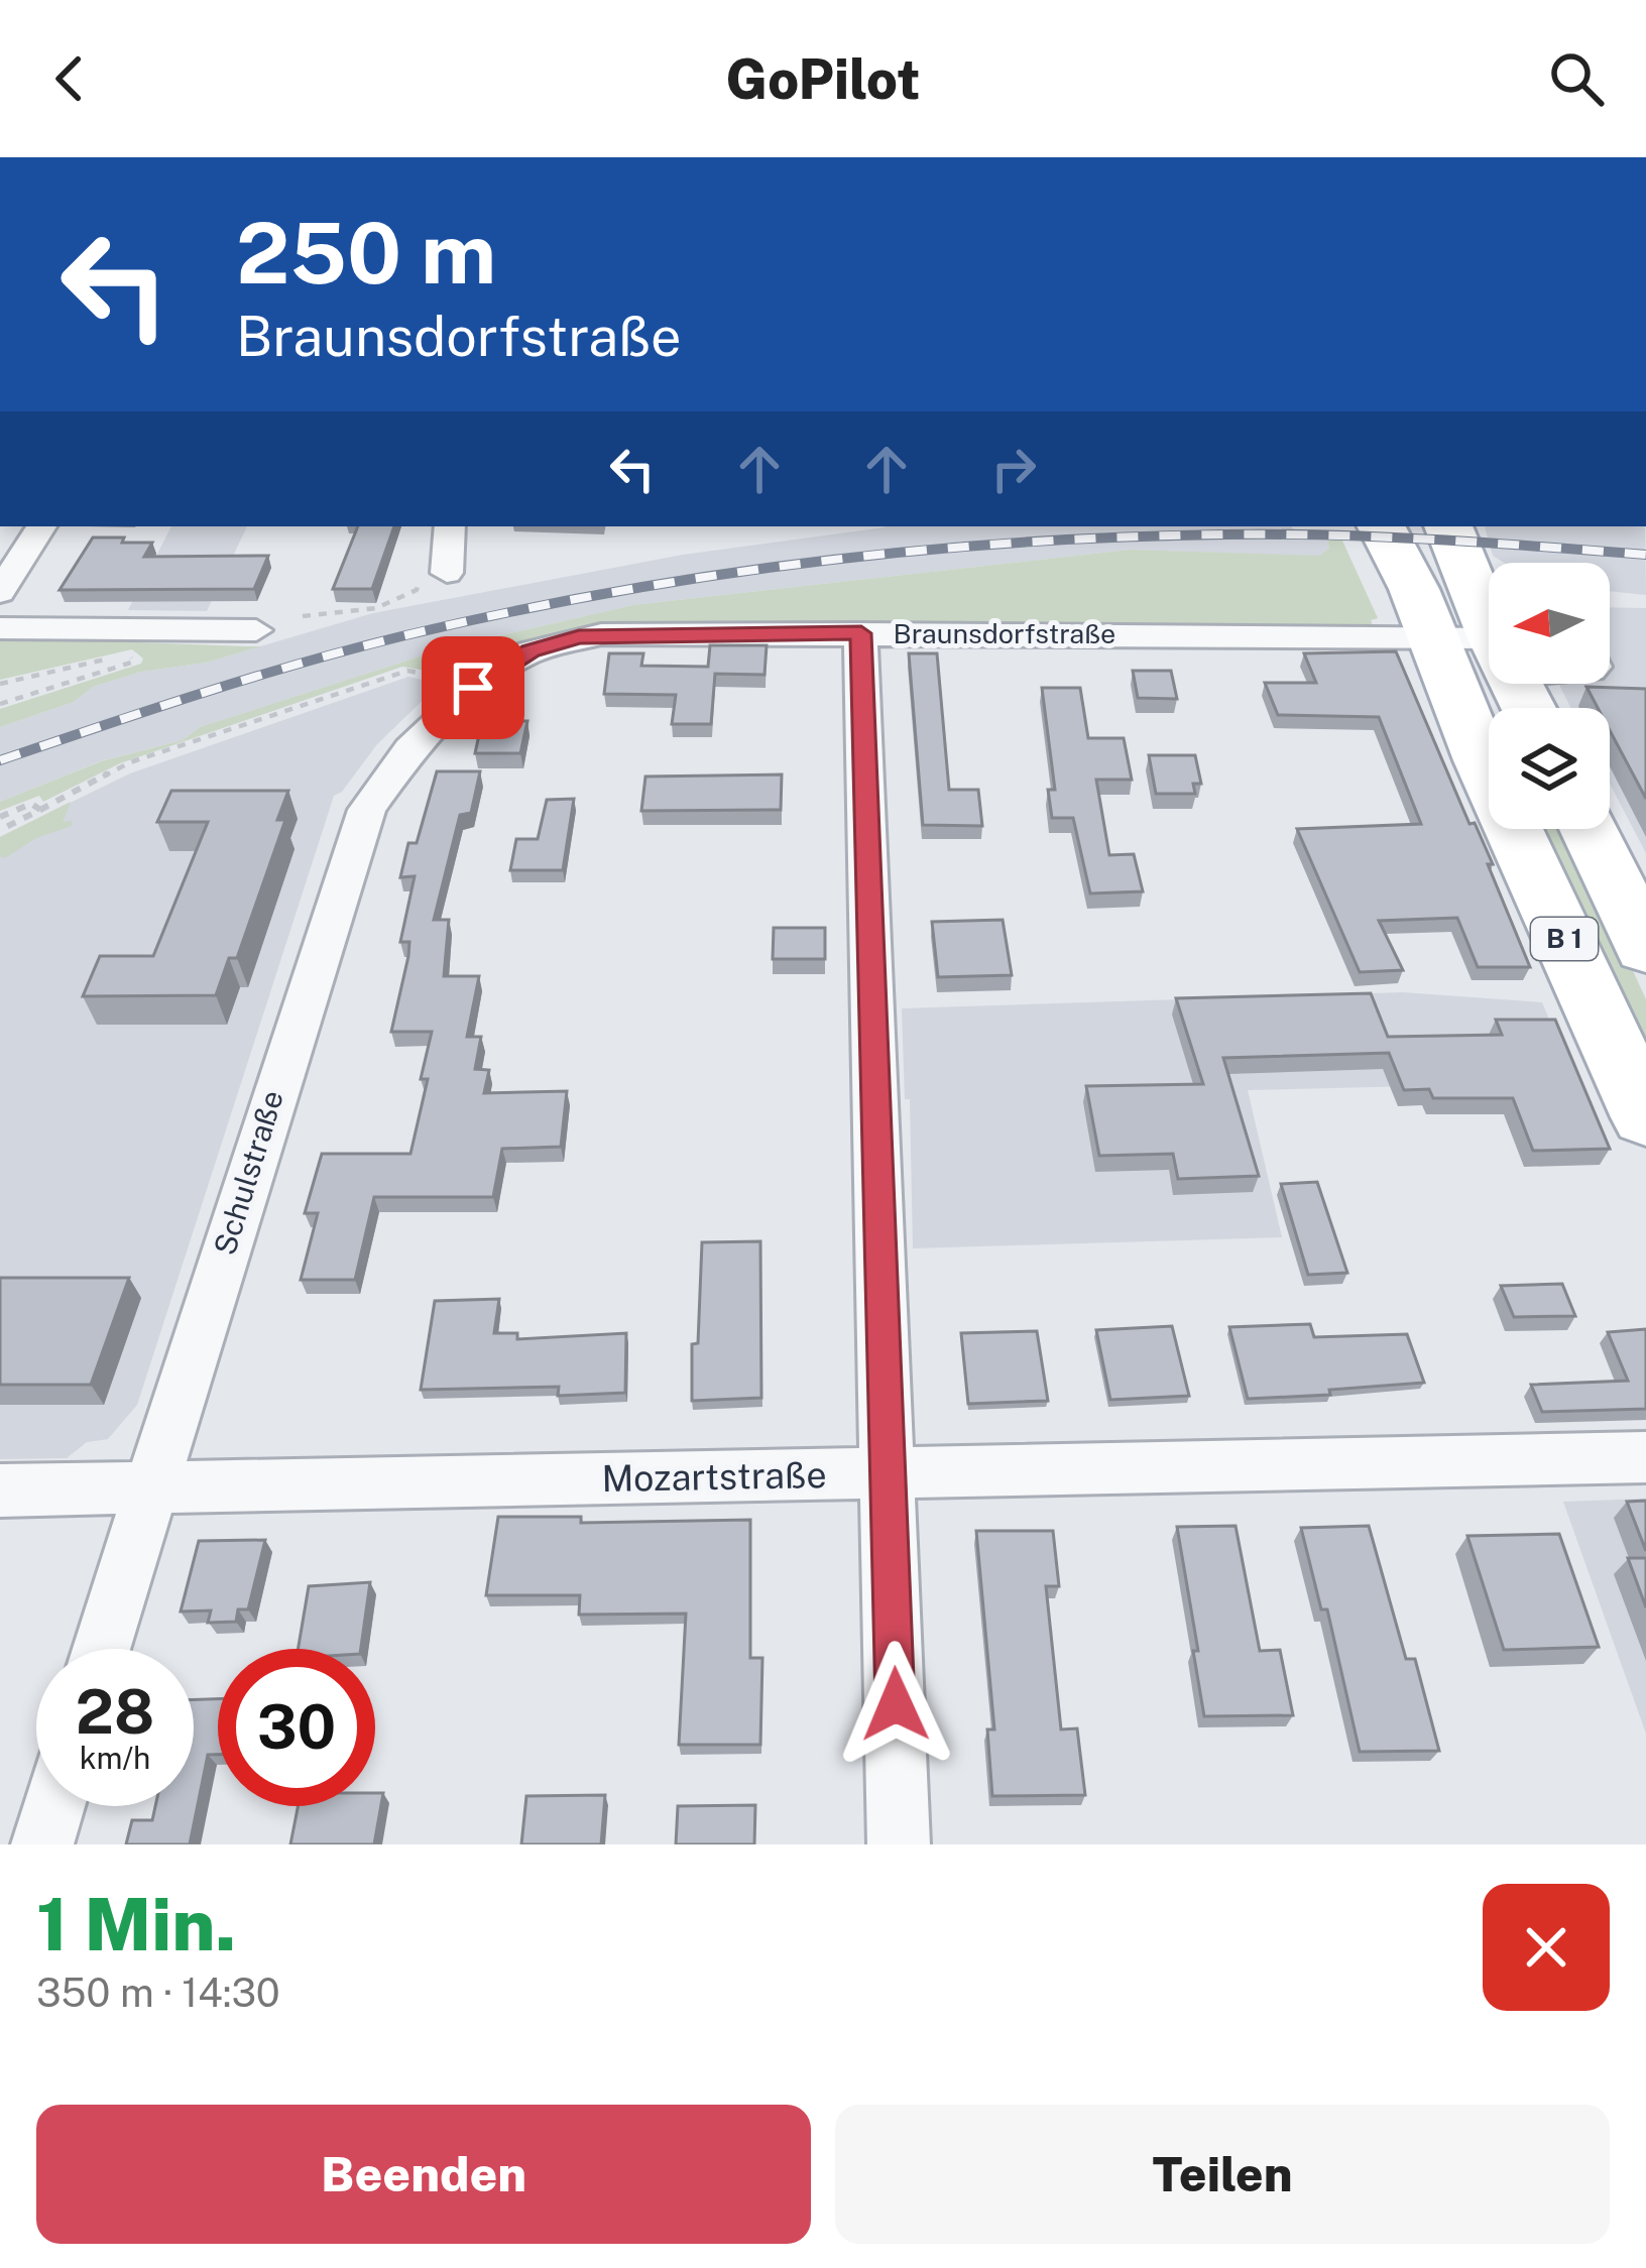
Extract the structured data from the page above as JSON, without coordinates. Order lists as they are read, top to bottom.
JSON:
{
  "streets": {
    "main road": ["B 1"],
    "street": ["Braunsdorfstraße", "Schulstraße", "Mozartstraße"]
  },
  "crossings": [
    ["Braunsdorfstraße", "B 1"],
    ["Braunsdorfstraße", "Schulstraße"],
    ["Schulstraße", "Mozartstraße"]
  ],
  "north": "left",
  "page": {
    "header": "GoPilot",
    "turn": ["250 m", "Braunsdorfstraße"],
    "speed": "28 km/h",
    "limit": "30",
    "heading": ["1 Min.", "350 m · 14:30"],
    "buttons": ["Beenden", "Teilen"]
  }
}
